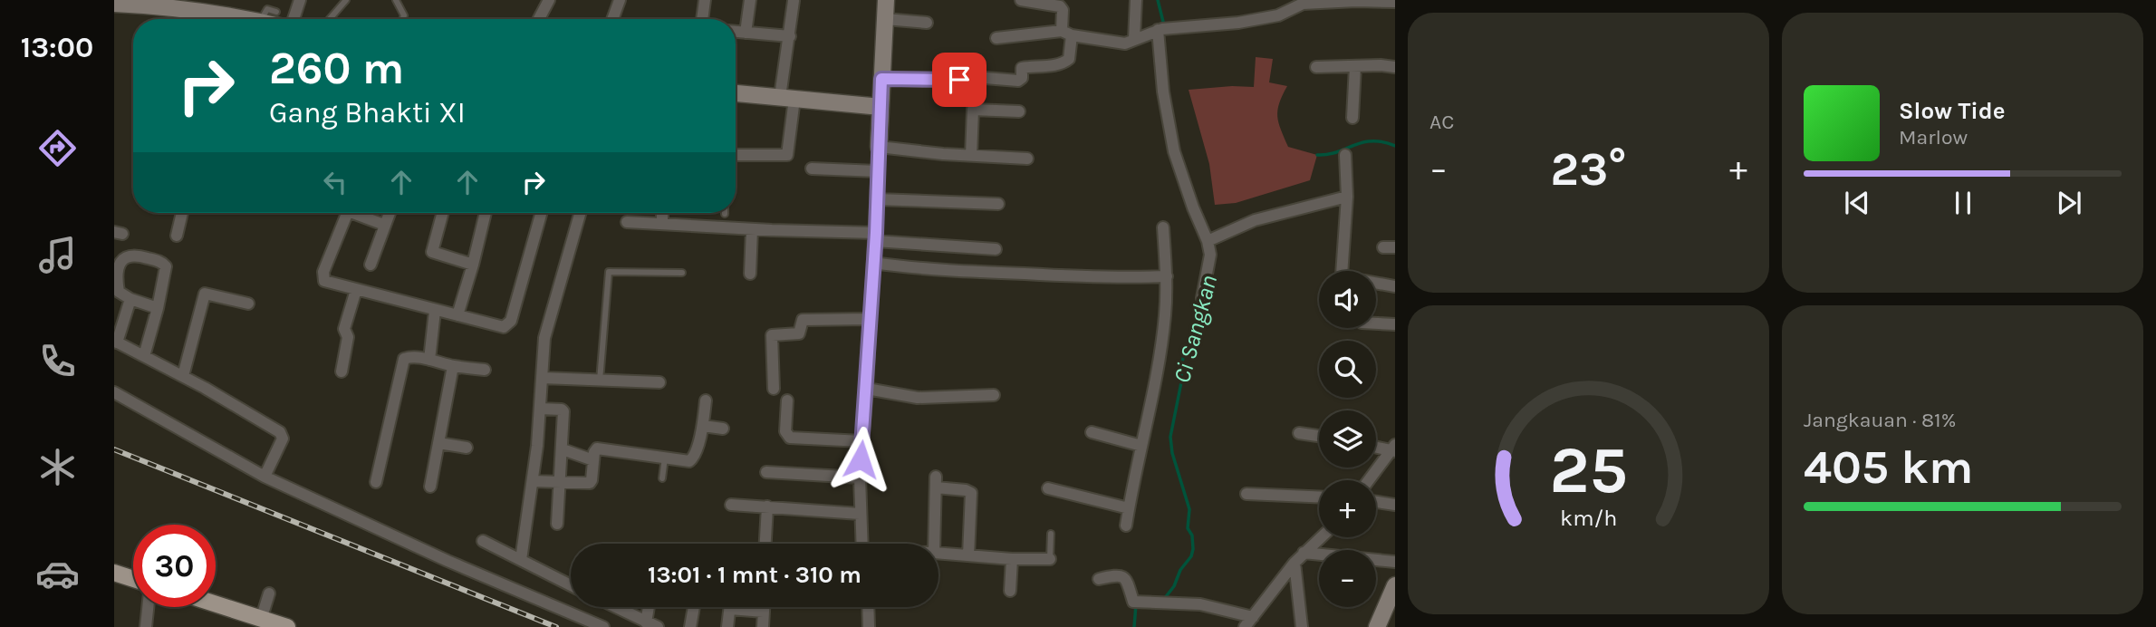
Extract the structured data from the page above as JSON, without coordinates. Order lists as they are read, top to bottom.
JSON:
{
  "water": ["Ci Sangkan"],
  "page": {
    "tabs": "13:00",
    "tile": [
      "AC",
      ["Jangkauan · 81%", "405 km"]
    ],
    "turn": ["260 m", "Gang Bhakti XI"],
    "song": ["Slow Tide", "Marlow"],
    "heat": ["−", "23°", "+"],
    "map_buttons": ["+", "−"],
    "limit": "30",
    "trip": "13:01 · 1 mnt · 310 m",
    "gauge": ["25", "km/h"]
  }
}
